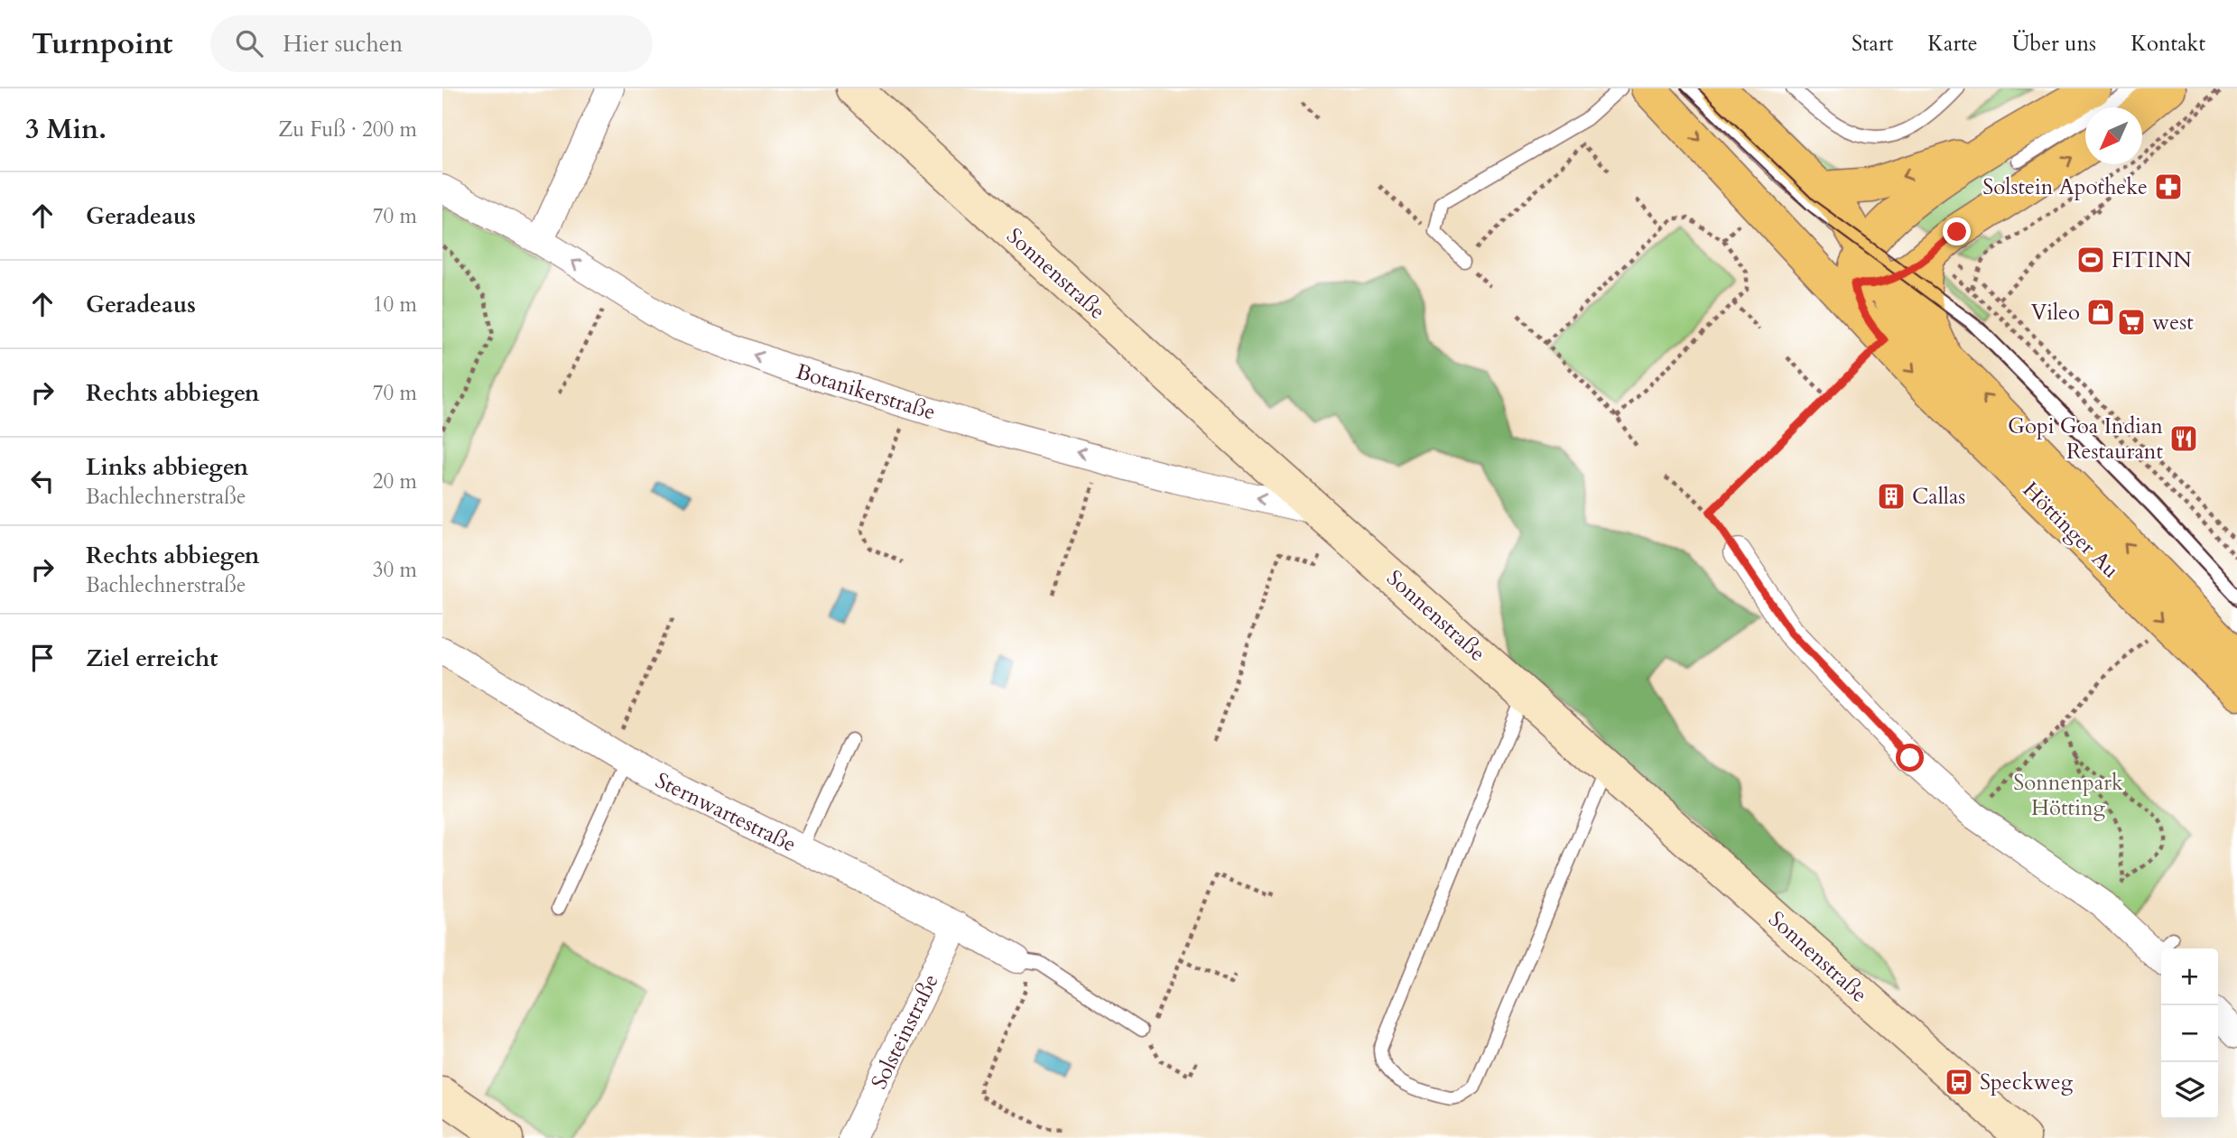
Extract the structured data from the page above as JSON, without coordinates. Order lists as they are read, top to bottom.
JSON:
{
  "streets": {
    "main road": ["Höttinger Au"],
    "street": [
      "Sonnenstraße",
      "Botanikerstraße",
      "Sternwartestraße",
      "Solsteinstraße"
    ]
  },
  "crossings": [
    ["Sonnenstraße", "Botanikerstraße"],
    ["Sternwartestraße", "Solsteinstraße"]
  ],
  "one_way": ["Botanikerstraße"],
  "parks": ["Sonnenpark Hötting"],
  "places": {
    "pharmacy": ["Solstein Apotheke"],
    "sports": ["FITINN"],
    "shop": ["Vileo"],
    "supermarket": ["west"],
    "restaurant": ["Gopi Goa Indian Restaurant"],
    "building": ["Callas"],
    "bus stop": ["Speckweg"]
  },
  "north": "bottom left",
  "page": {
    "header": "Turnpoint",
    "search": "Hier suchen",
    "nav": [
      "Start",
      "Karte",
      "Über uns",
      "Kontakt"
    ],
    "heading": ["3 Min.", "Zu Fuß · 200 m"],
    "list": [
      ["Geradeaus", "70 m"],
      ["Geradeaus", "10 m"],
      ["Rechts abbiegen", "70 m"],
      ["Links abbiegen", "Bachlechnerstraße", "20 m"],
      ["Rechts abbiegen", "Bachlechnerstraße", "30 m"],
      "Ziel erreicht"
    ],
    "map_buttons": ["+", "−"]
  }
}
